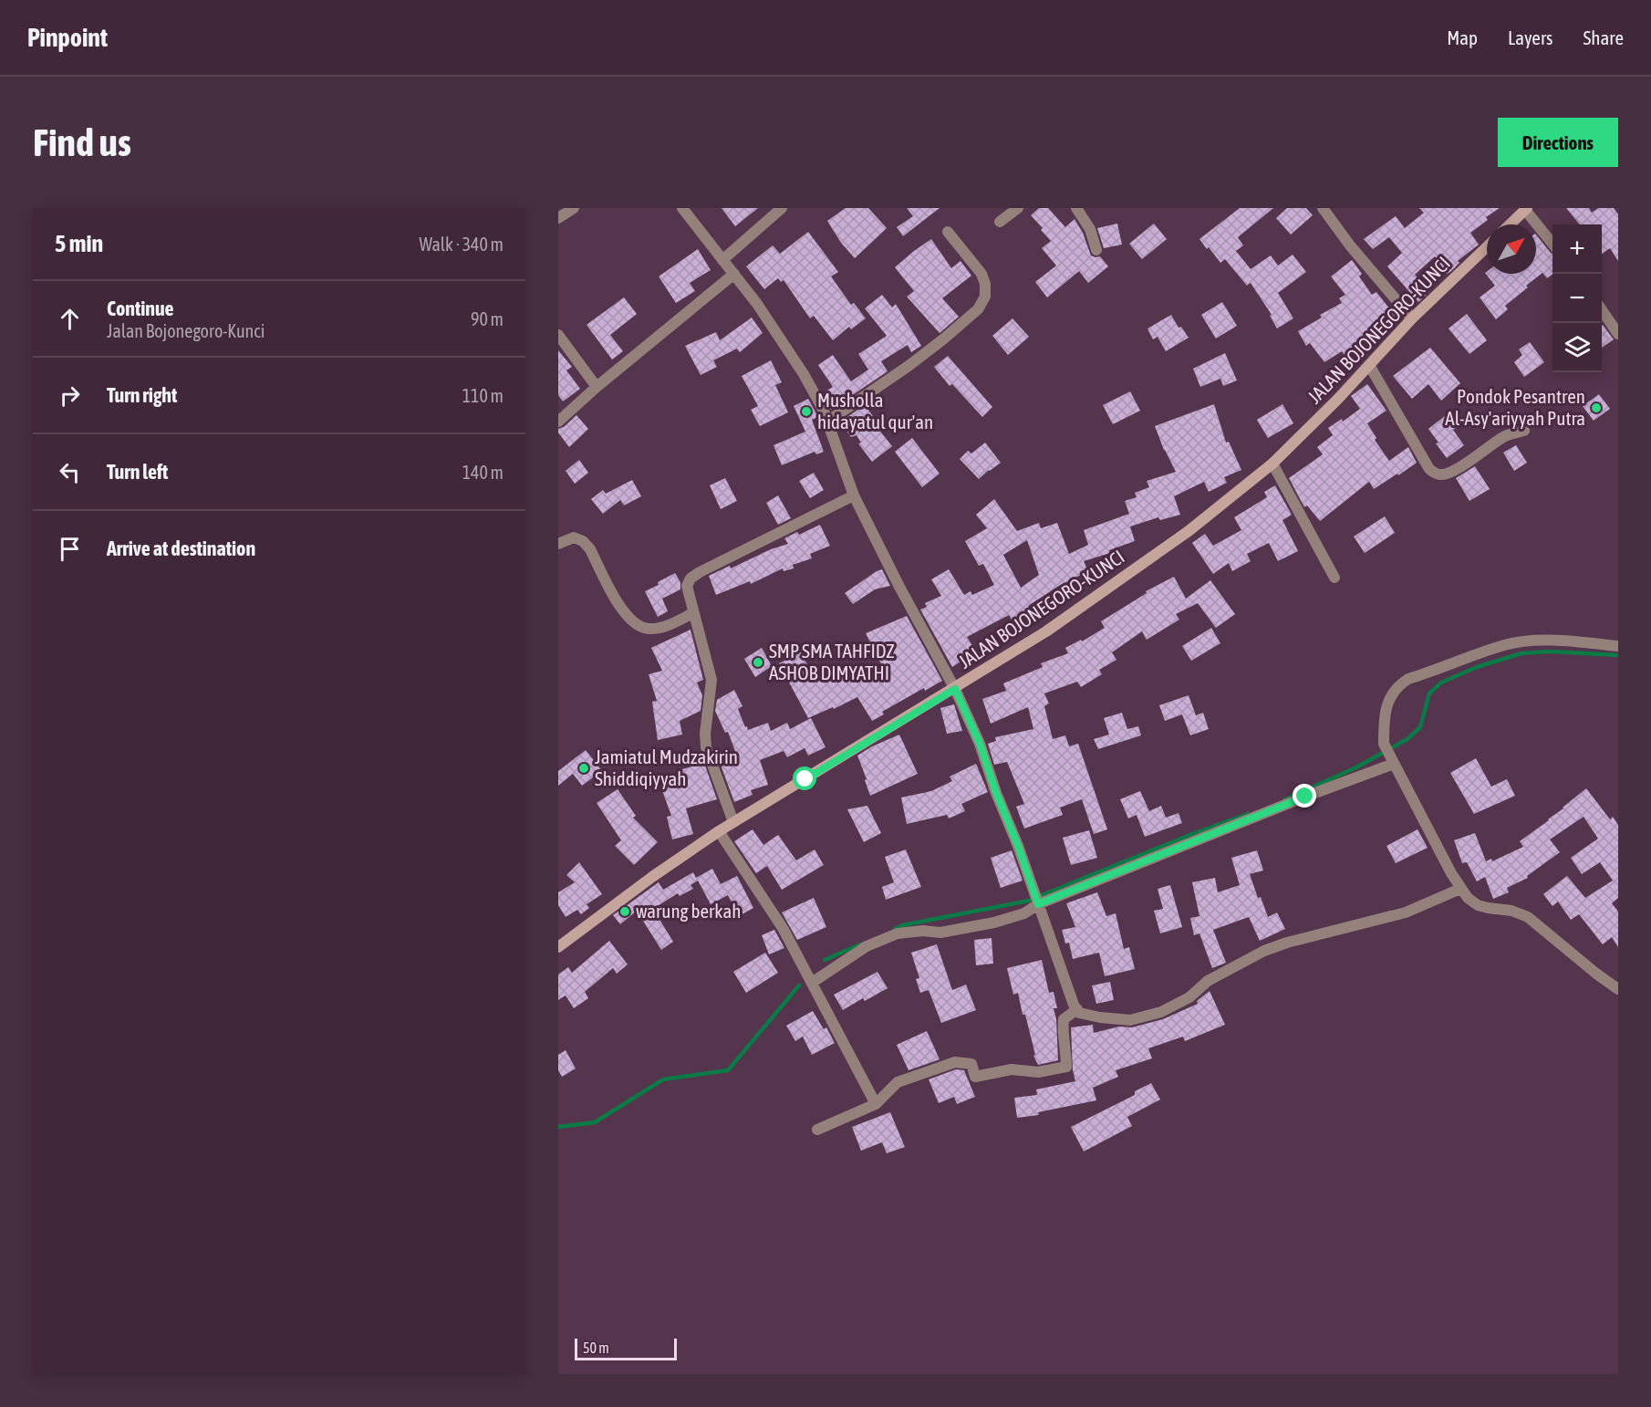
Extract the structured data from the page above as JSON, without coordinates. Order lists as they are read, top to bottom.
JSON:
{
  "streets": {
    "main road": ["JALAN BOJONEGORO-KUNCI"]
  },
  "places": [
    "Pondok Pesantren Al-Asy'ariyyah Putra",
    "Musholla hidayatul qur'an",
    "SMP SMA TAHFIDZ ASHOB DIMYATHI",
    "Jamiatul Mudzakirin Shiddiqiyyah",
    "warung berkah"
  ],
  "scale_bar": "50 m",
  "north": "top right",
  "page": {
    "header": "Pinpoint",
    "nav": ["Map", "Layers", "Share"],
    "buttons": "Directions",
    "title": "Find us",
    "heading": ["5 min", "Walk · 340 m"],
    "map_buttons": ["+", "−"],
    "list": [
      ["Continue", "Jalan Bojonegoro-Kunci", "90 m"],
      ["Turn right", "110 m"],
      ["Turn left", "140 m"],
      "Arrive at destination"
    ],
    "scale": "50 m"
  }
}
